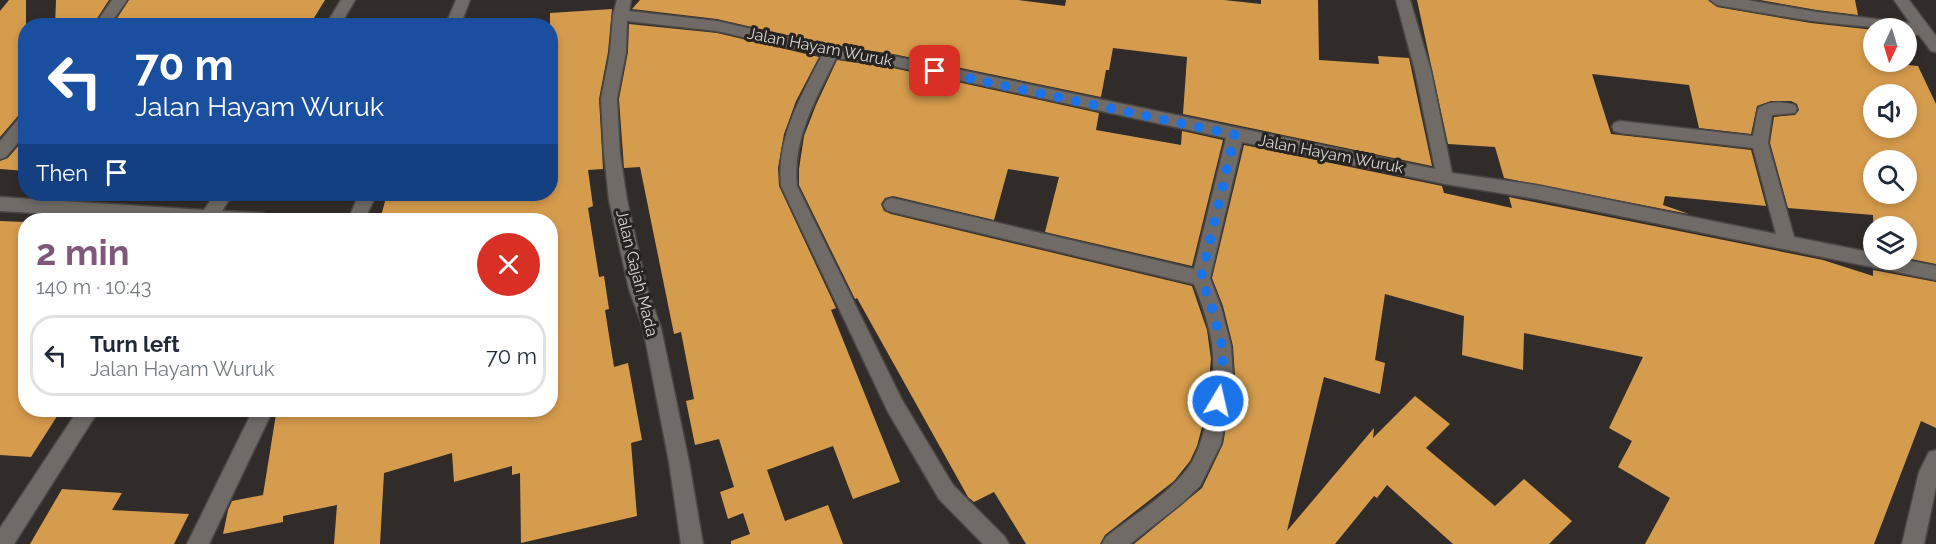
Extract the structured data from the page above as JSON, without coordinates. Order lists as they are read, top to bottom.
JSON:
{
  "streets": {
    "street": ["Jalan Hayam Wuruk", "Jalan Gajah Mada"]
  },
  "crossings": [
    ["Jalan Hayam Wuruk", "Jalan Gajah Mada"]
  ],
  "north": "bottom",
  "page": {
    "turn": ["70 m", "Jalan Hayam Wuruk"],
    "then": "Then",
    "heading": ["2 min", "140 m · 10:43"],
    "list": [
      {
        "name": "Turn left",
        "note": "Jalan Hayam Wuruk",
        "value": "70 m"
      }
    ]
  }
}
